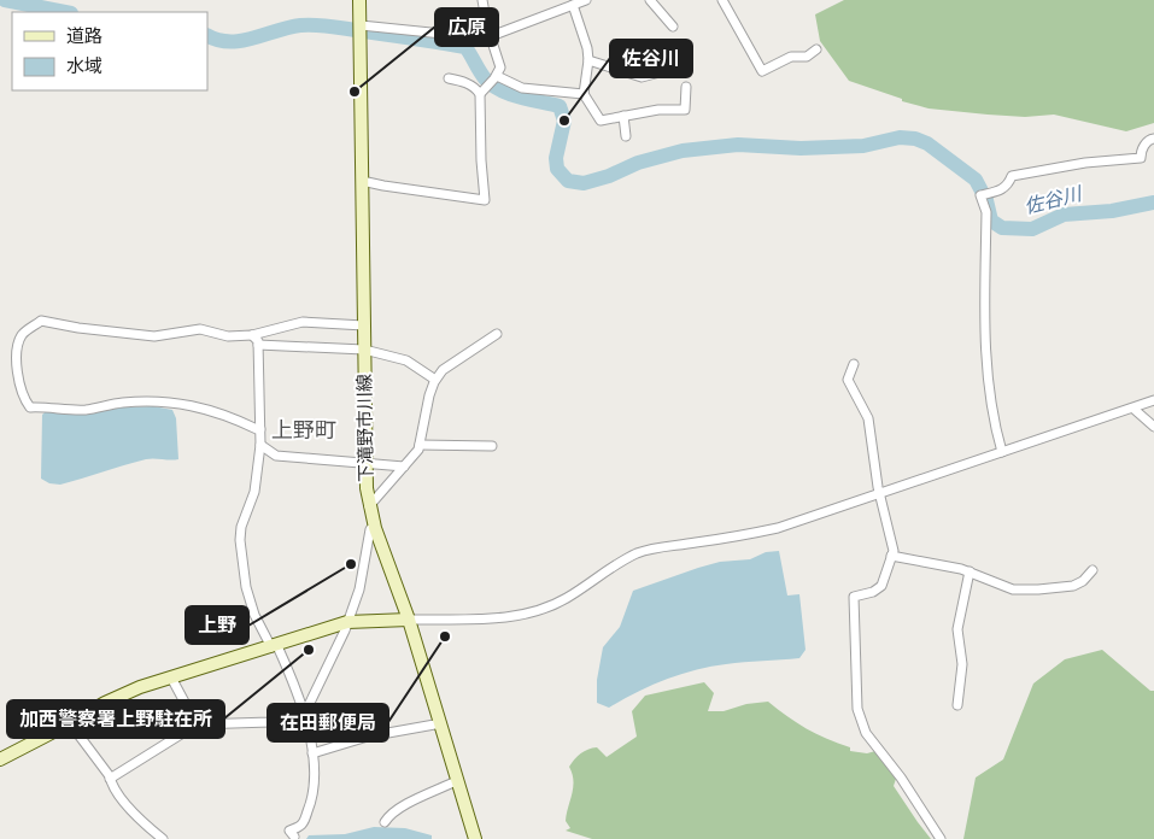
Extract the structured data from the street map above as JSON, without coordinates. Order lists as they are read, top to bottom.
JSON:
{
  "streets": {
    "main road": ["下滝野市川線"]
  },
  "districts": ["上野町"],
  "water": ["佐谷川"],
  "places": [
    "広原",
    "佐谷川",
    "上野",
    "在田郵便局",
    "加西警察署上野駐在所"
  ],
  "legend": ["道路", "水域"]
}
